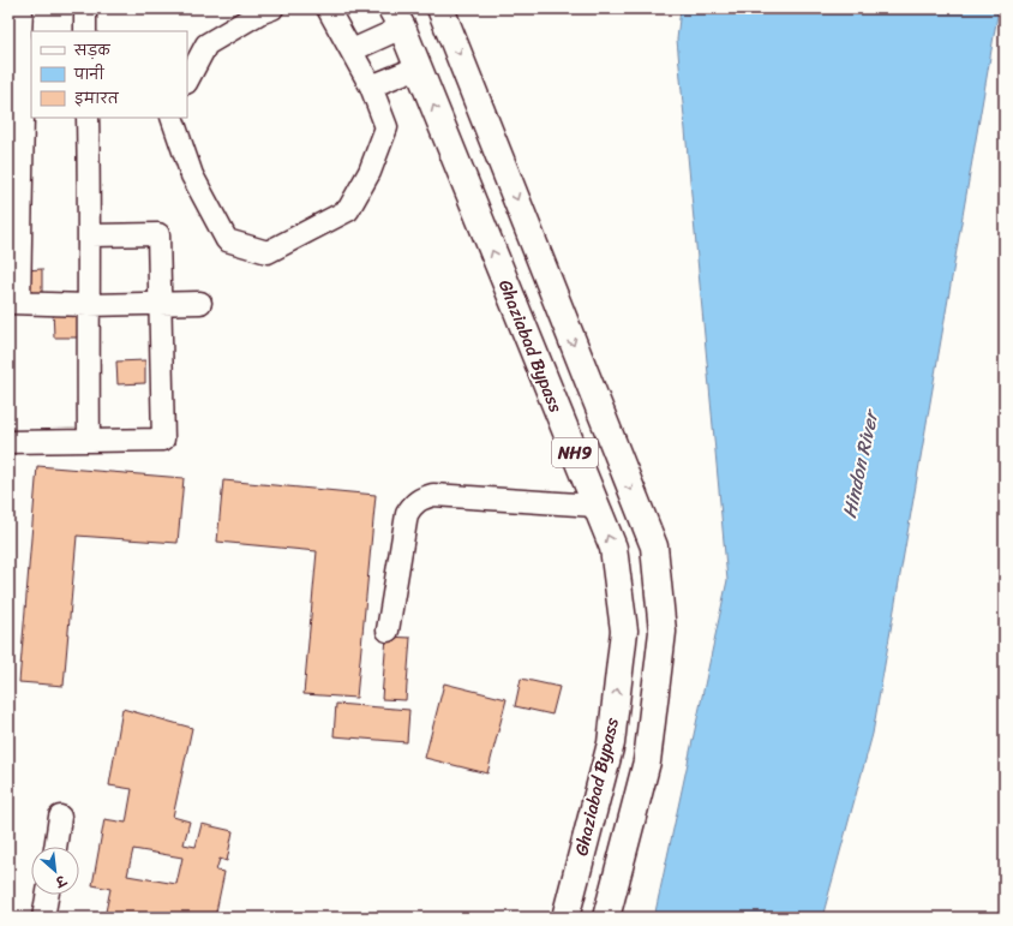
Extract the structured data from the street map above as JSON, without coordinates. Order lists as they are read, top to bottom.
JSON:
{
  "streets": {
    "highway": ["Ghaziabad Bypass", "NH9"]
  },
  "water": ["Hindon River"],
  "legend": ["सड़क", "पानी", "इमारत"],
  "north": "bottom right"
}
